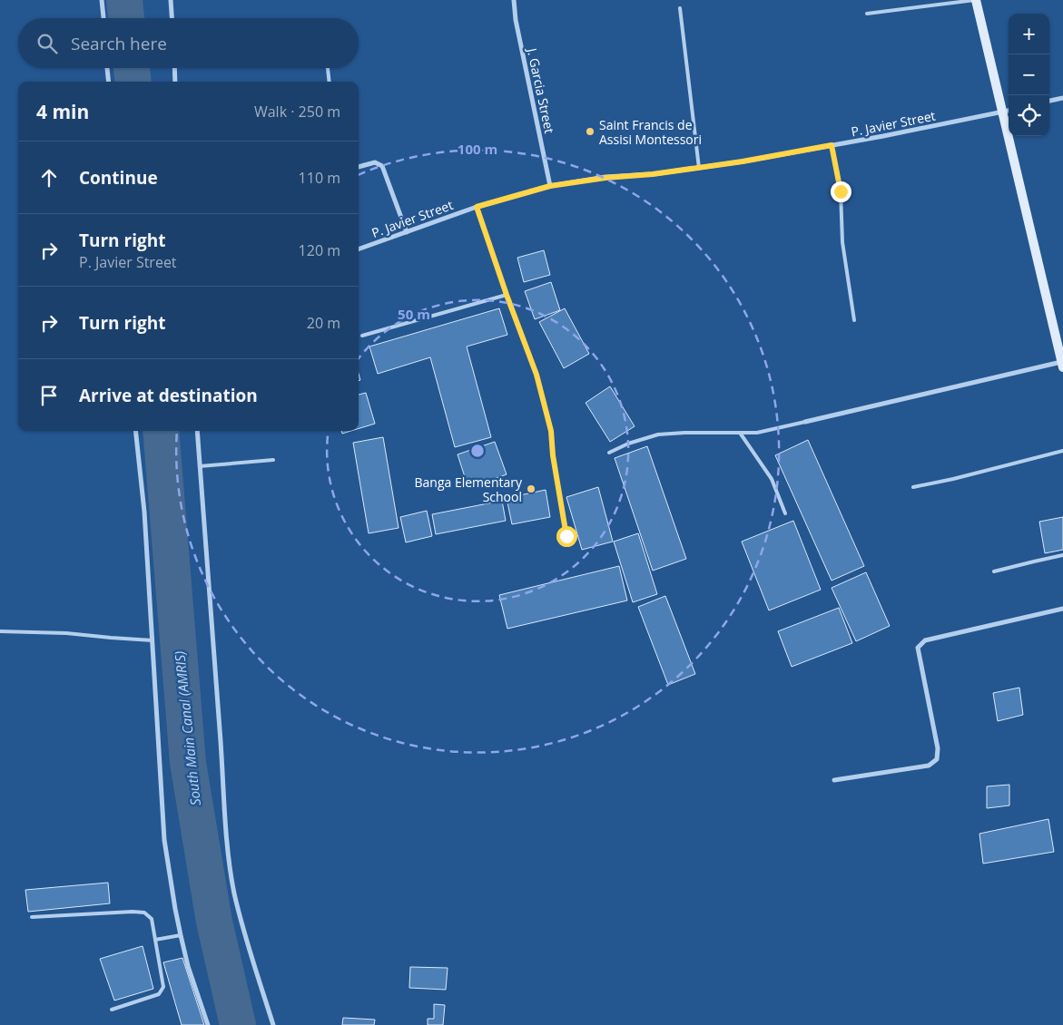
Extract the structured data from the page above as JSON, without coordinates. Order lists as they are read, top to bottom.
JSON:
{
  "streets": {
    "street": ["J. Garcia Street", "P. Javier Street"]
  },
  "crossings": [
    ["J. Garcia Street", "P. Javier Street"]
  ],
  "water": ["South Main Canal (AMRIS)"],
  "places": ["Saint Francis de Assisi Montessori", "Banga Elementary School"],
  "page": {
    "map_buttons": ["+", "−"],
    "search": "Search here",
    "heading": ["4 min", "Walk · 250 m"],
    "list": [
      ["Continue", "110 m"],
      ["Turn right", "P. Javier Street", "120 m"],
      ["Turn right", "20 m"],
      "Arrive at destination"
    ]
  },
  "rings": ["100 m", "50 m"]
}
